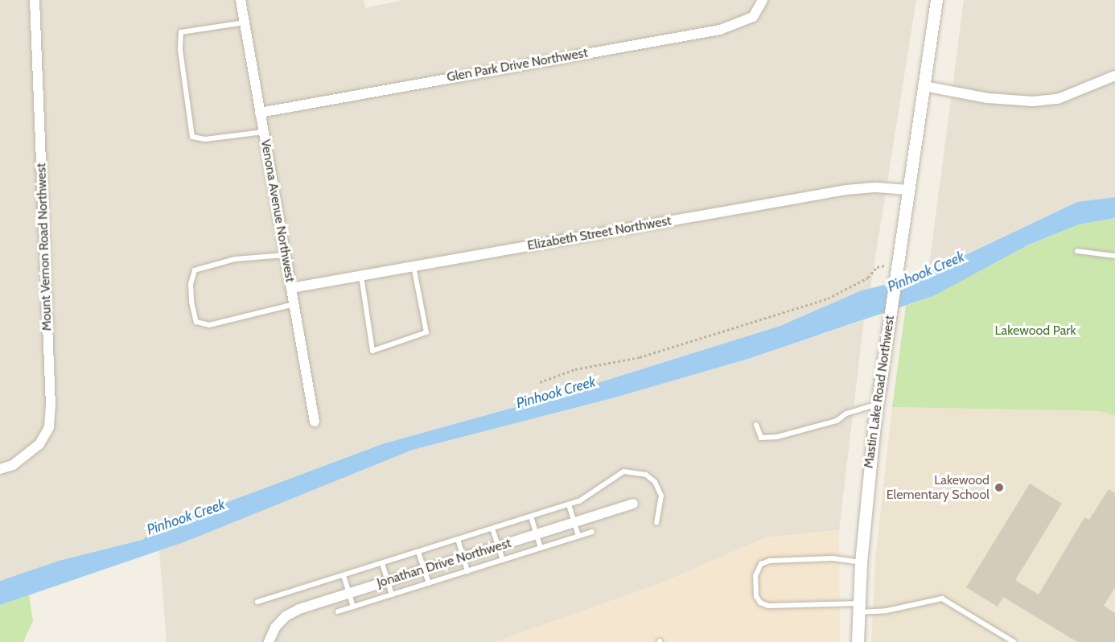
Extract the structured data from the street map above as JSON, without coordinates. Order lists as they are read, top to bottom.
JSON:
{
  "streets": {
    "street": [
      "Glen Park Drive Northwest",
      "Venona Avenue Northwest",
      "Elizabeth Street Northwest",
      "Mount Vernon Road Northwest",
      "Mastin Lake Road Northwest",
      "Jonathan Drive Northwest"
    ]
  },
  "crossings": [
    ["Glen Park Drive Northwest", "Venona Avenue Northwest"],
    ["Venona Avenue Northwest", "Elizabeth Street Northwest"],
    ["Elizabeth Street Northwest", "Mastin Lake Road Northwest"]
  ],
  "water": ["Pinhook Creek"],
  "parks": ["Lakewood Park"],
  "places": ["Lakewood Elementary School"]
}
